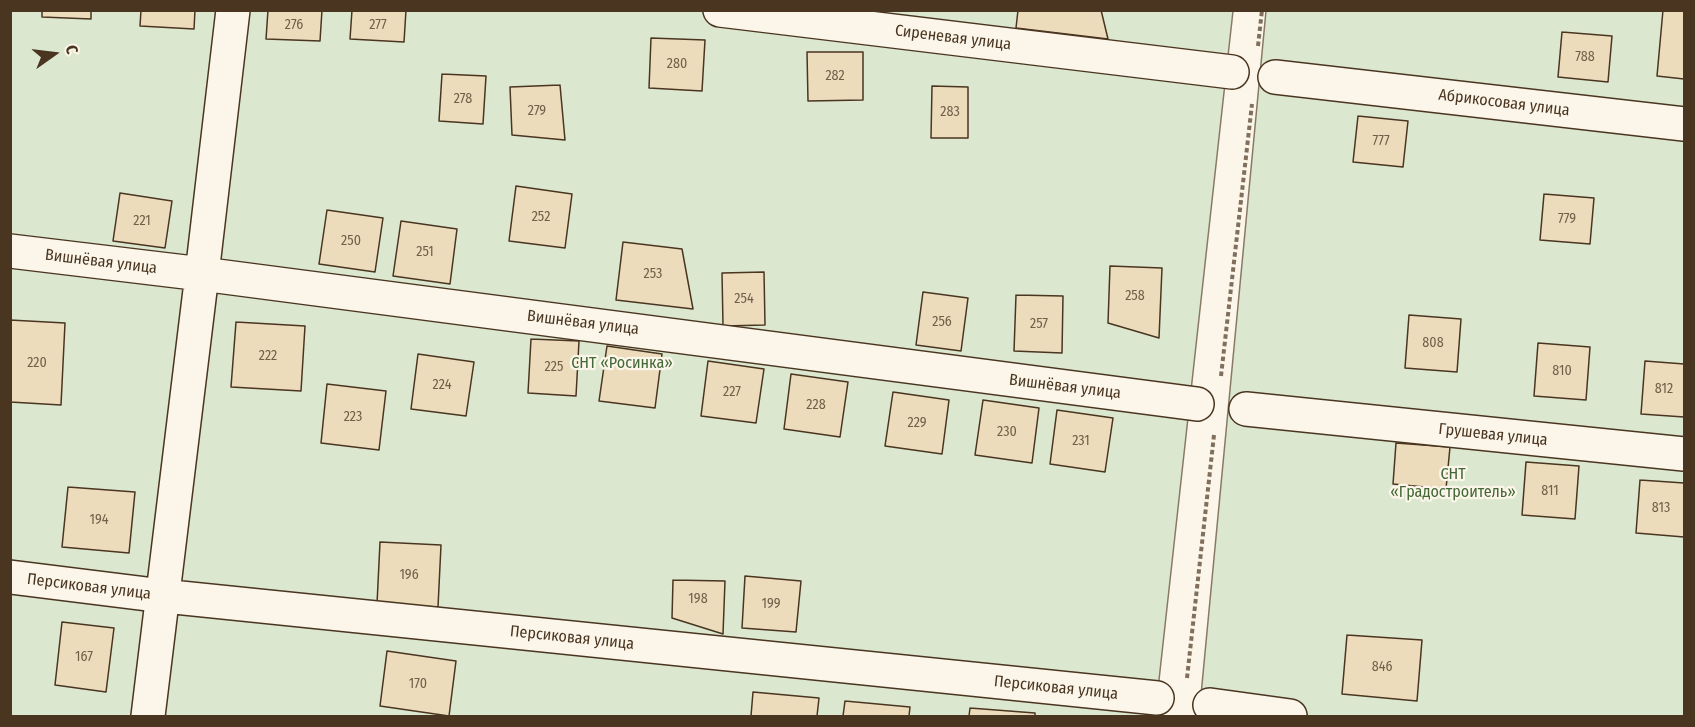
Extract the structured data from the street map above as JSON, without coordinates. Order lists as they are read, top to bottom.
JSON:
{
  "streets": {
    "street": [
      "Сиреневая улица",
      "Абрикосовая улица",
      "Вишнёвая улица",
      "Грушевая улица",
      "Персиковая улица"
    ]
  },
  "crossings": [
    ["Сиреневая улица", "Абрикосовая улица"]
  ],
  "parks": ["СНТ «Росинка»", "СНТ «Градостроитель»"],
  "house_numbers": [
    "276",
    "277",
    "788",
    "280",
    "282",
    "278",
    "279",
    "283",
    "777",
    "252",
    "779",
    "221",
    "250",
    "251",
    "253",
    "258",
    "254",
    "256",
    "257",
    "808",
    "222",
    "220",
    "225",
    "810",
    "224",
    "812",
    "227",
    "228",
    "223",
    "229",
    "230",
    "231",
    "811",
    "813",
    "194",
    "196",
    "198",
    "199",
    "167",
    "846",
    "170"
  ],
  "north": "right"
}
